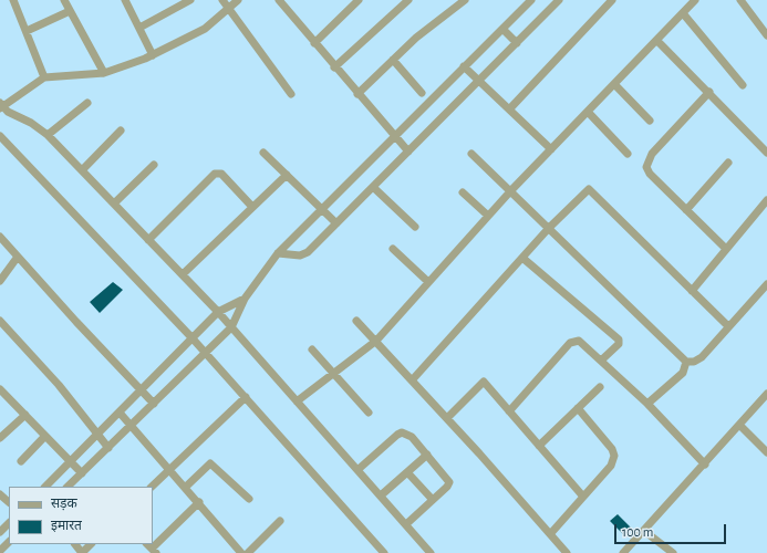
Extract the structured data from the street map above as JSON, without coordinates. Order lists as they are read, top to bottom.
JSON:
{
  "legend": ["सड़क", "इमारत"],
  "scale_bar": "100 m"
}
